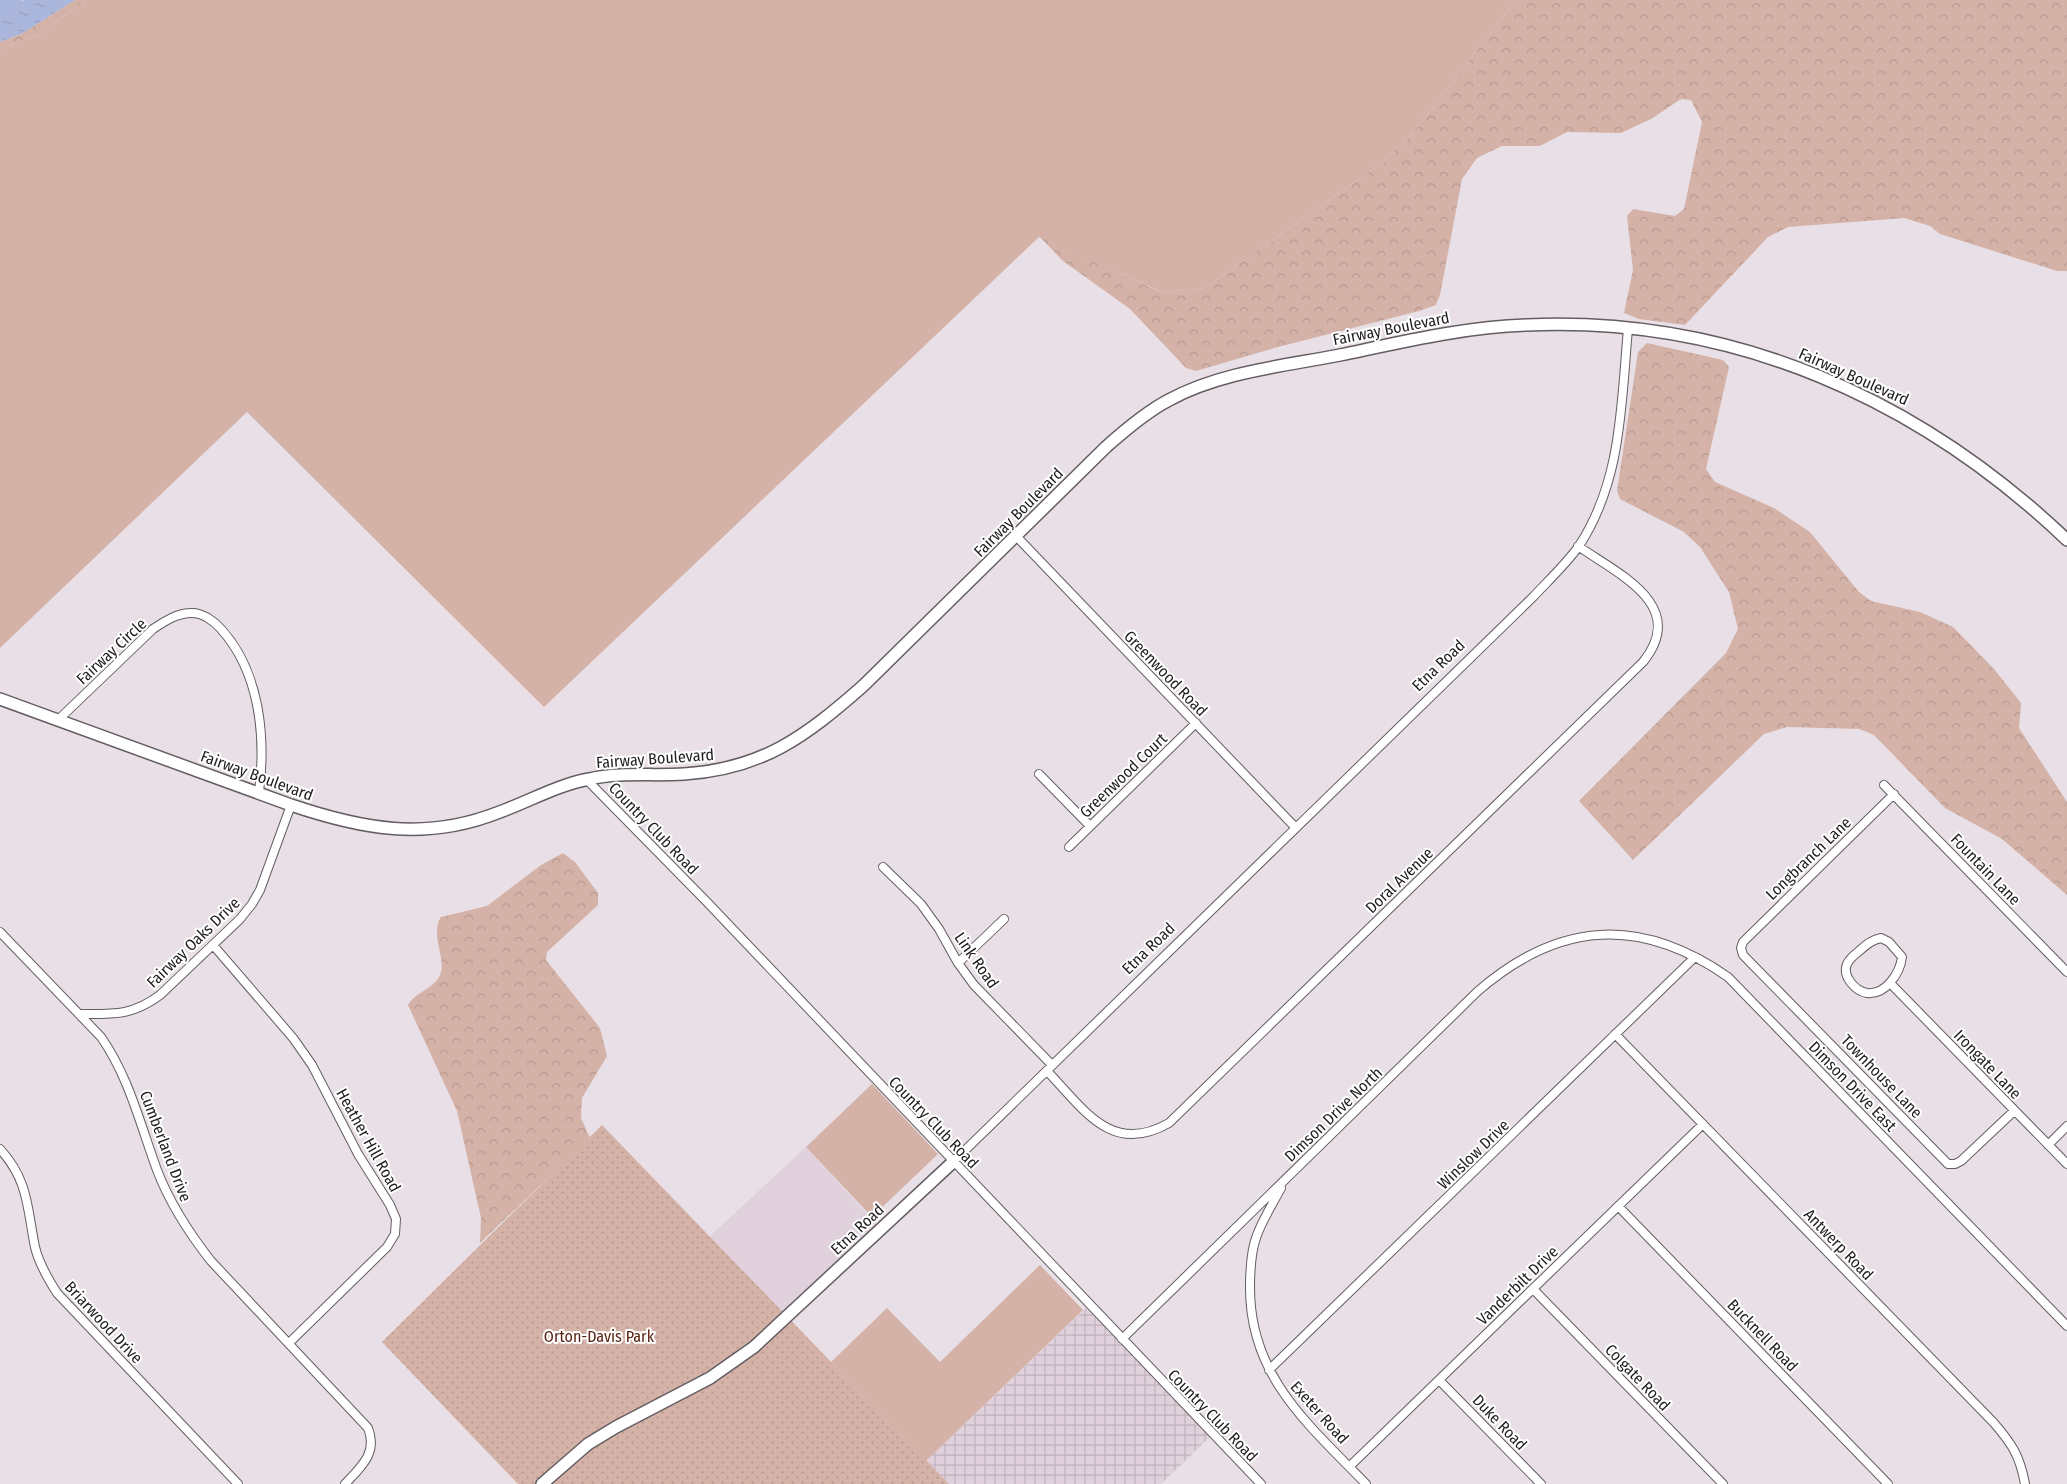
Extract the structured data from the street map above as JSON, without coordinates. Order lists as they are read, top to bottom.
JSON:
{
  "streets": {
    "street": [
      "Fairway Boulevard",
      "Fairway Circle",
      "Etna Road",
      "Greenwood Road",
      "Greenwood Court",
      "Country Club Road",
      "Longbranch Lane",
      "Fountain Lane",
      "Doral Avenue",
      "Fairway Oaks Drive",
      "Link Road",
      "Irongate Lane",
      "Townhouse Lane",
      "Dimson Drive East",
      "Dimson Drive North",
      "Heather Hill Road",
      "Cumberland Drive",
      "Winslow Drive",
      "Antwerp Road",
      "Vanderbilt Drive",
      "Briarwood Drive",
      "Bucknell Road",
      "Colgate Road",
      "Exeter Road",
      "Duke Road"
    ]
  },
  "crossings": [
    ["Fairway Boulevard", "Fairway Circle"],
    ["Fairway Boulevard", "Etna Road"],
    ["Fairway Boulevard", "Greenwood Road"],
    ["Fairway Boulevard", "Country Club Road"],
    ["Fairway Boulevard", "Fairway Oaks Drive"],
    ["Etna Road", "Greenwood Road"],
    ["Etna Road", "Country Club Road"],
    ["Etna Road", "Doral Avenue"],
    ["Etna Road", "Link Road"],
    ["Greenwood Road", "Greenwood Court"],
    ["Country Club Road", "Dimson Drive North"],
    ["Longbranch Lane", "Fountain Lane"],
    ["Longbranch Lane", "Townhouse Lane"],
    ["Doral Avenue", "Link Road"],
    ["Fairway Oaks Drive", "Heather Hill Road"],
    ["Fairway Oaks Drive", "Cumberland Drive"],
    ["Irongate Lane", "Townhouse Lane"],
    ["Dimson Drive East", "Dimson Drive North"],
    ["Dimson Drive East", "Winslow Drive"],
    ["Dimson Drive North", "Exeter Road"],
    ["Heather Hill Road", "Cumberland Drive"],
    ["Winslow Drive", "Antwerp Road"],
    ["Winslow Drive", "Exeter Road"],
    ["Antwerp Road", "Vanderbilt Drive"],
    ["Vanderbilt Drive", "Bucknell Road"],
    ["Vanderbilt Drive", "Colgate Road"],
    ["Vanderbilt Drive", "Exeter Road"],
    ["Vanderbilt Drive", "Duke Road"]
  ],
  "parks": ["Orton-Davis Park"]
}
